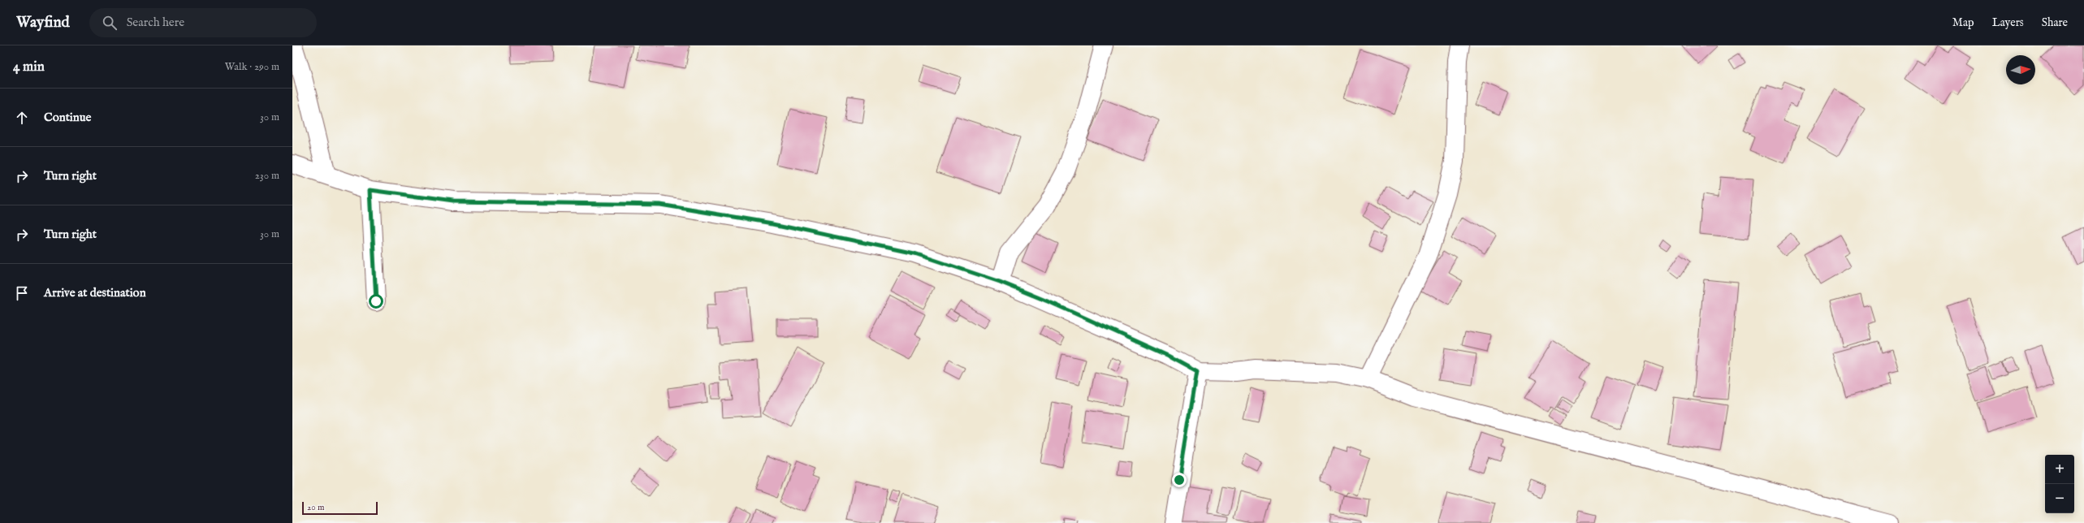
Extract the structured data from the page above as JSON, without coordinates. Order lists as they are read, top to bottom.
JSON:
{
  "scale_bar": "20 m",
  "north": "right",
  "page": {
    "header": "Wayfind",
    "search": "Search here",
    "nav": ["Map", "Layers", "Share"],
    "heading": ["4 min", "Walk · 290 m"],
    "list": [
      ["Continue", "30 m"],
      ["Turn right", "230 m"],
      ["Turn right", "30 m"],
      "Arrive at destination"
    ],
    "map_buttons": ["+", "−"],
    "scale": "20 m"
  }
}
